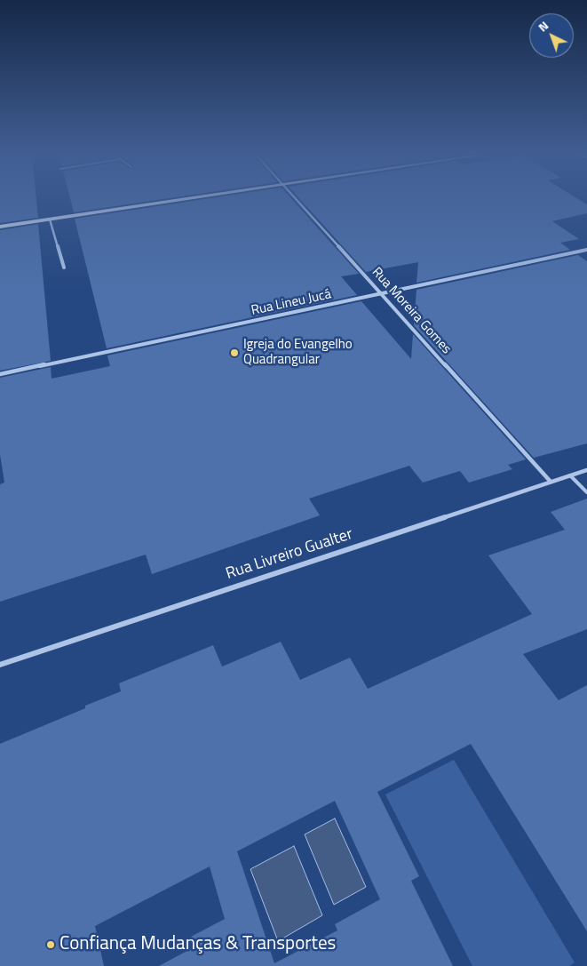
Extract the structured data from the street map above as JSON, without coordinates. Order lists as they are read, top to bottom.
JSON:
{
  "streets": {
    "street": ["Rua Lineu Jucá", "Rua Moreira Gomes", "Rua Livreiro Gualter"]
  },
  "crossings": [
    ["Rua Lineu Jucá", "Rua Moreira Gomes"],
    ["Rua Moreira Gomes", "Rua Livreiro Gualter"]
  ],
  "places": ["Igreja do Evangelho Quadrangular", "Confiança Mudanças & Transportes"],
  "north": "top left"
}
